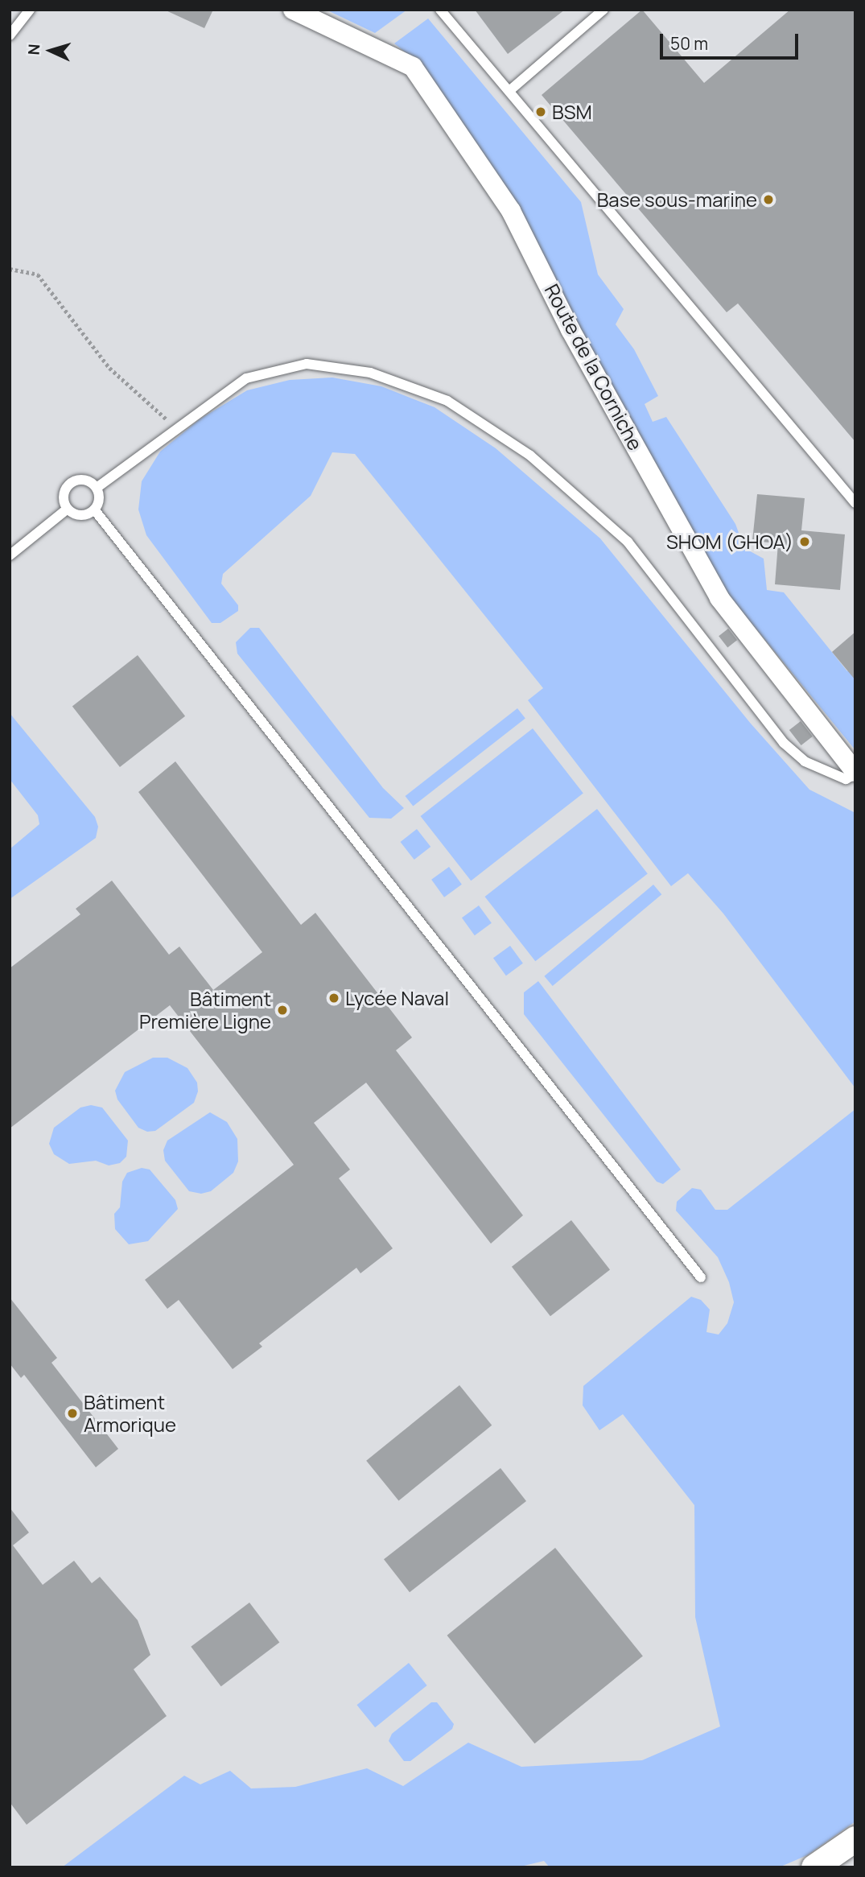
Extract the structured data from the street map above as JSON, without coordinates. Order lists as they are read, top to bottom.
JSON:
{
  "streets": {
    "street": ["Route de la Corniche"]
  },
  "places": [
    "BSM",
    "Base sous-marine",
    "SHOM (GHOA)",
    "Lycée Naval",
    "Bâtiment Première Ligne",
    "Bâtiment Armorique"
  ],
  "scale_bar": "50 m",
  "north": "left"
}
